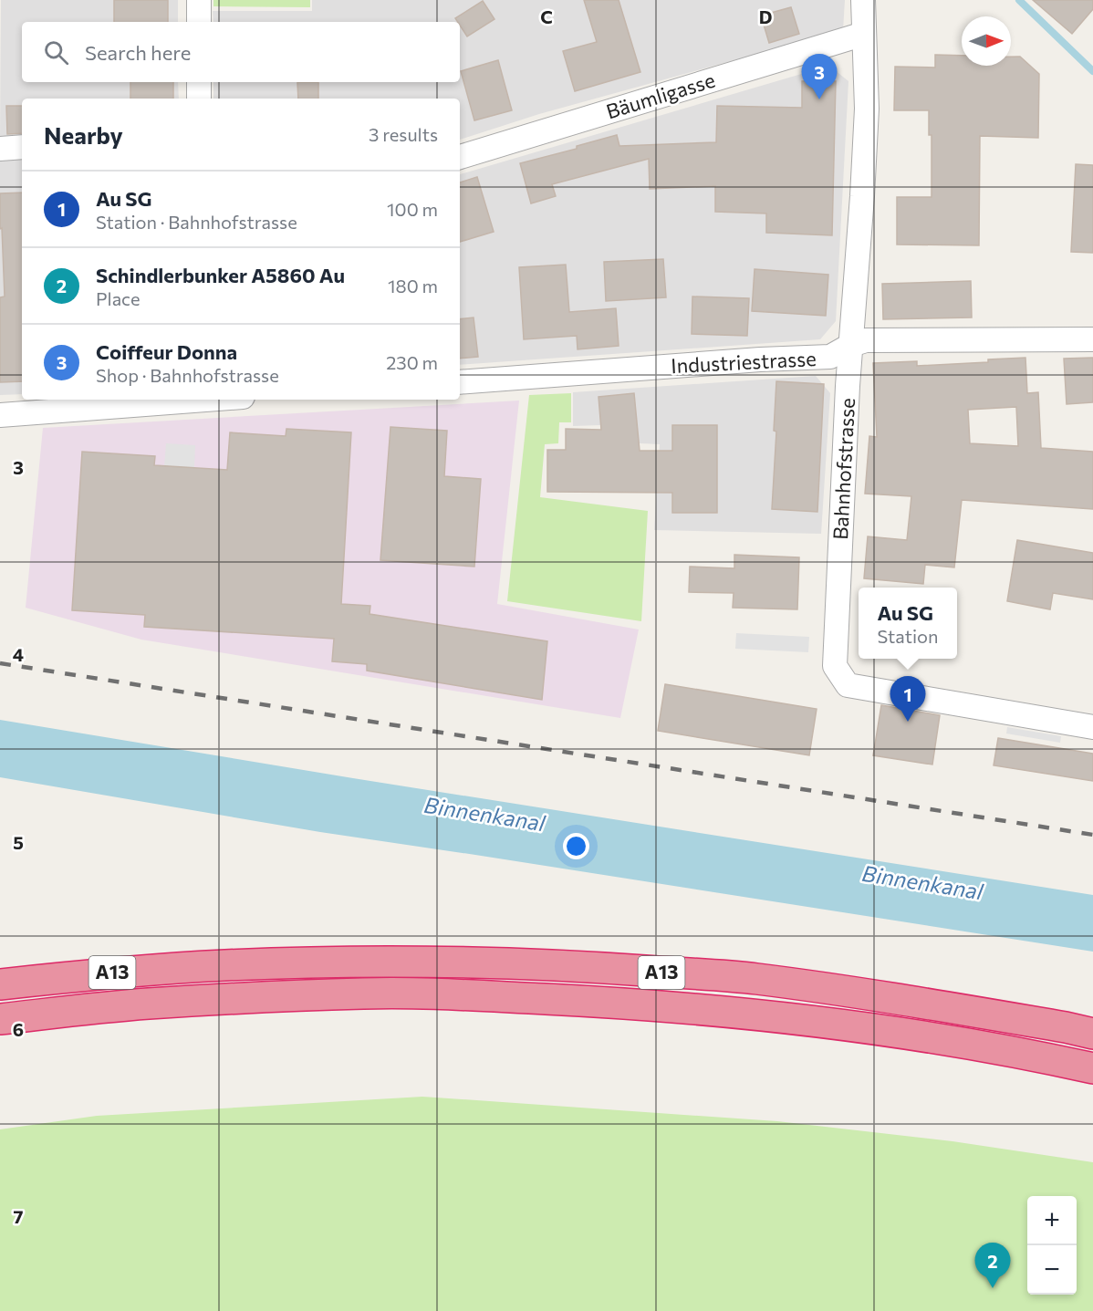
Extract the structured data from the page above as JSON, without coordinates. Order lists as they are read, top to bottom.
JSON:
{
  "streets": {
    "highway": ["A13"],
    "street": ["Bäumligasse", "Industriestrasse", "Bahnhofstrasse"]
  },
  "crossings": [
    ["Bäumligasse", "Bahnhofstrasse"],
    ["Industriestrasse", "Bahnhofstrasse"]
  ],
  "water": ["Binnenkanal"],
  "north": "right",
  "page": {
    "search": "Search here",
    "pins": ["3", "1", "2"],
    "heading": ["Nearby", "3 results"],
    "list": [
      {
        "mark": "1",
        "name": "Au SG",
        "note": "Station · Bahnhofstrasse",
        "value": "100 m"
      },
      {
        "mark": "2",
        "name": "Schindlerbunker A5860 Au",
        "note": "Place",
        "value": "180 m"
      },
      {
        "mark": "3",
        "name": "Coiffeur Donna",
        "note": "Shop · Bahnhofstrasse",
        "value": "230 m"
      }
    ],
    "popup": ["Au SG", "Station"],
    "map_buttons": ["+", "−"]
  },
  "grid": {
    "columns": ["C", "D"],
    "rows": [
      "3",
      "4",
      "5",
      "6",
      "7"
    ]
  }
}
